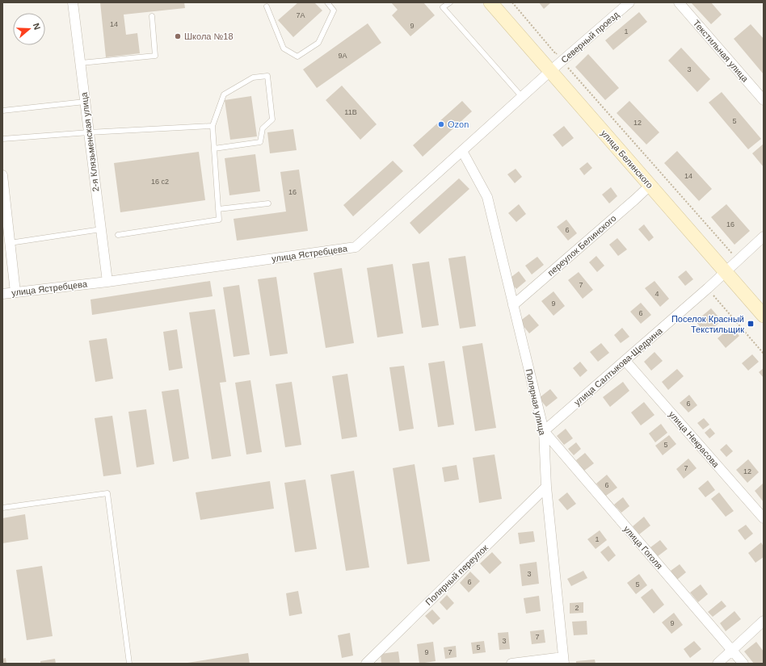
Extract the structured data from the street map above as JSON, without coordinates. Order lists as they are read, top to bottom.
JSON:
{
  "streets": {
    "main road": ["улица Белинского"],
    "street": [
      "Северный проезд",
      "Текстильная улица",
      "2-я Клязьменская улица",
      "переулок Белинского",
      "улица Ястребцева",
      "улица Салтыкова-Щедрина",
      "Полярная улица",
      "улица Некрасова",
      "улица Гоголя",
      "Полярный переулок"
    ]
  },
  "crossings": [
    ["Северный проезд", "улица Белинского"],
    ["Северный проезд", "улица Ястребцева"],
    ["2-я Клязьменская улица", "улица Ястребцева"],
    ["улица Белинского", "переулок Белинского"],
    ["улица Белинского", "улица Ястребцева"],
    ["улица Белинского", "улица Салтыкова-Щедрина"],
    ["переулок Белинского", "Полярная улица"],
    ["улица Ястребцева", "Полярная улица"],
    ["улица Салтыкова-Щедрина", "Полярная улица"],
    ["улица Салтыкова-Щедрина", "улица Некрасова"],
    ["улица Салтыкова-Щедрина", "улица Гоголя"],
    ["Полярная улица", "улица Гоголя"],
    ["Полярная улица", "Полярный переулок"]
  ],
  "places": {
    "other": ["Школа №18", "Ozon"],
    "transit": ["Поселок Красный Текстильщик"]
  },
  "house_numbers": [
    "7А",
    "14",
    "9",
    "1",
    "9А",
    "3",
    "11В",
    "5",
    "12",
    "14",
    "16 с2",
    "16",
    "16",
    "6",
    "7",
    "4",
    "9",
    "6",
    "6",
    "5",
    "7",
    "12",
    "6",
    "1",
    "3",
    "6",
    "5",
    "2",
    "9",
    "7",
    "3",
    "5",
    "9",
    "7"
  ],
  "north": "right"
}
